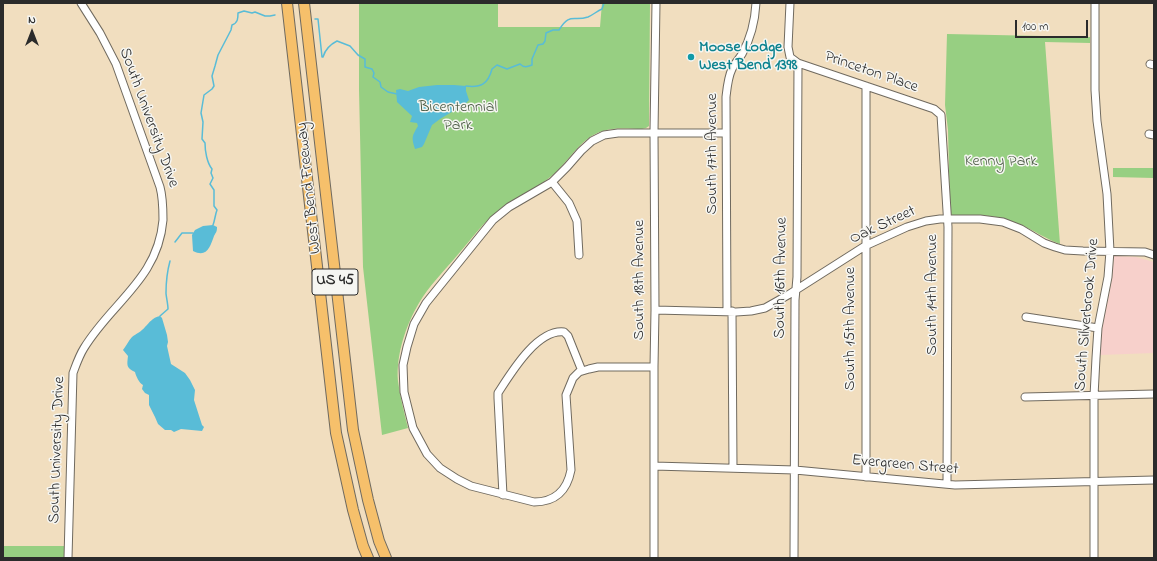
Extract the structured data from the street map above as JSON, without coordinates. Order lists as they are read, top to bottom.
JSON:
{
  "streets": {
    "highway": ["West Bend Freeway", "US 45"],
    "street": [
      "Princeton Place",
      "South University Drive",
      "South 17th Avenue",
      "Oak Street",
      "South 16th Avenue",
      "South 18th Avenue",
      "South 14th Avenue",
      "South Silverbrook Drive",
      "South 15th Avenue",
      "Evergreen Street"
    ]
  },
  "crossings": [
    ["Princeton Place", "South 16th Avenue"],
    ["Princeton Place", "South 14th Avenue"],
    ["Princeton Place", "South 15th Avenue"],
    ["South 17th Avenue", "Oak Street"],
    ["South 17th Avenue", "Evergreen Street"],
    ["Oak Street", "South 16th Avenue"],
    ["Oak Street", "South 18th Avenue"],
    ["Oak Street", "South 14th Avenue"],
    ["Oak Street", "South Silverbrook Drive"],
    ["Oak Street", "South 15th Avenue"],
    ["South 16th Avenue", "Evergreen Street"],
    ["South 18th Avenue", "Evergreen Street"],
    ["South 14th Avenue", "Evergreen Street"],
    ["South Silverbrook Drive", "Evergreen Street"],
    ["South 15th Avenue", "Evergreen Street"]
  ],
  "parks": ["Bicentennial Park", "Kenny Park"],
  "places": ["Moose Lodge West Bend 1398"],
  "scale_bar": "100 m",
  "north": "top"
}
